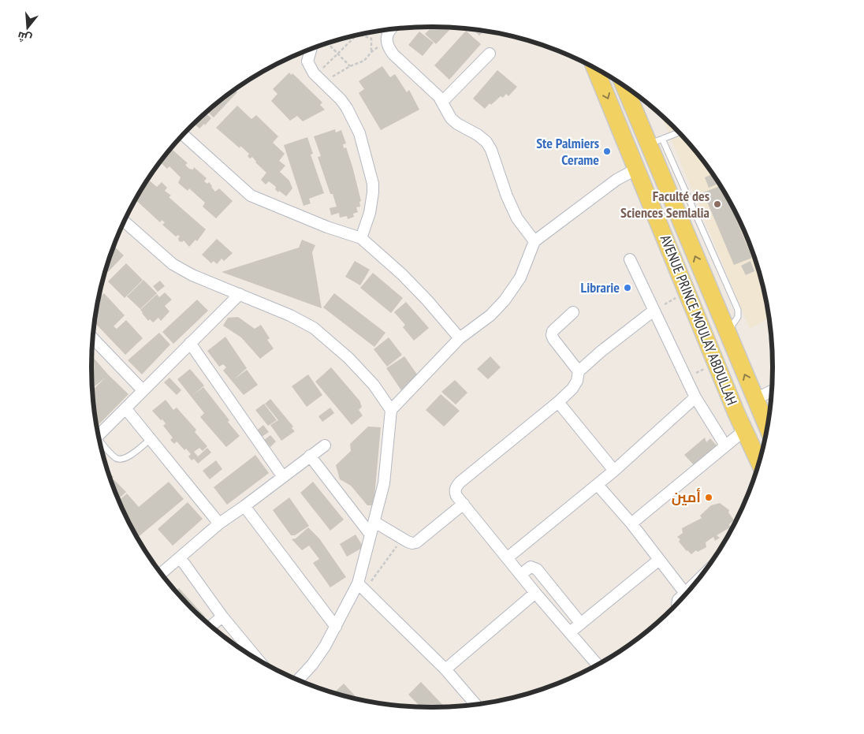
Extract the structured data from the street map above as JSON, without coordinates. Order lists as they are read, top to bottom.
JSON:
{
  "streets": {
    "main road": ["AVENUE PRINCE MOULAY ABDULLAH"]
  },
  "places": [
    "Ste Palmiers Cerame",
    "Faculté des Sciences Semlalia",
    "Librarie",
    "أمين"
  ],
  "north": "bottom"
}
